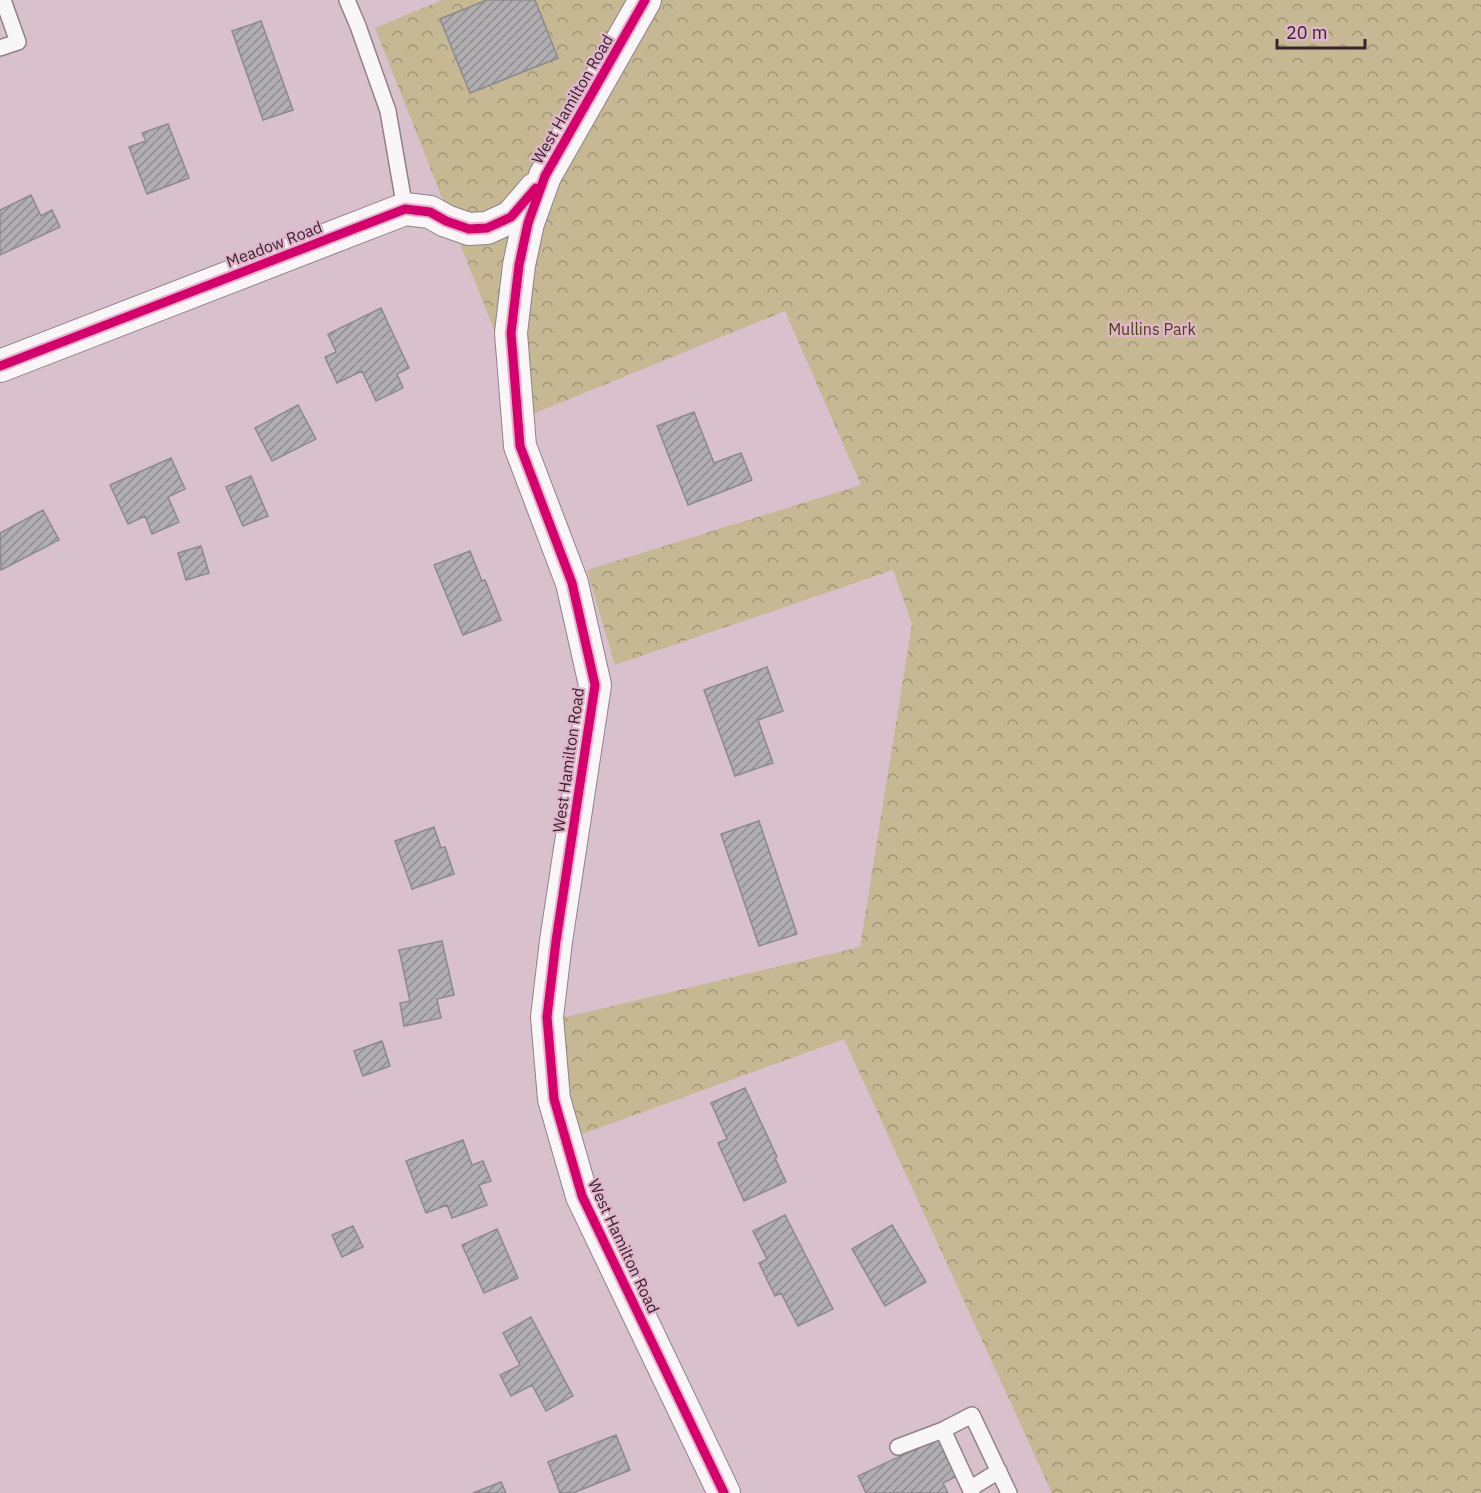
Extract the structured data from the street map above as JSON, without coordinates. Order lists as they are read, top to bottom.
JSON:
{
  "streets": {
    "street": ["West Hamilton Road", "Meadow Road"]
  },
  "parks": ["Mullins Park"],
  "scale_bar": "20 m"
}
